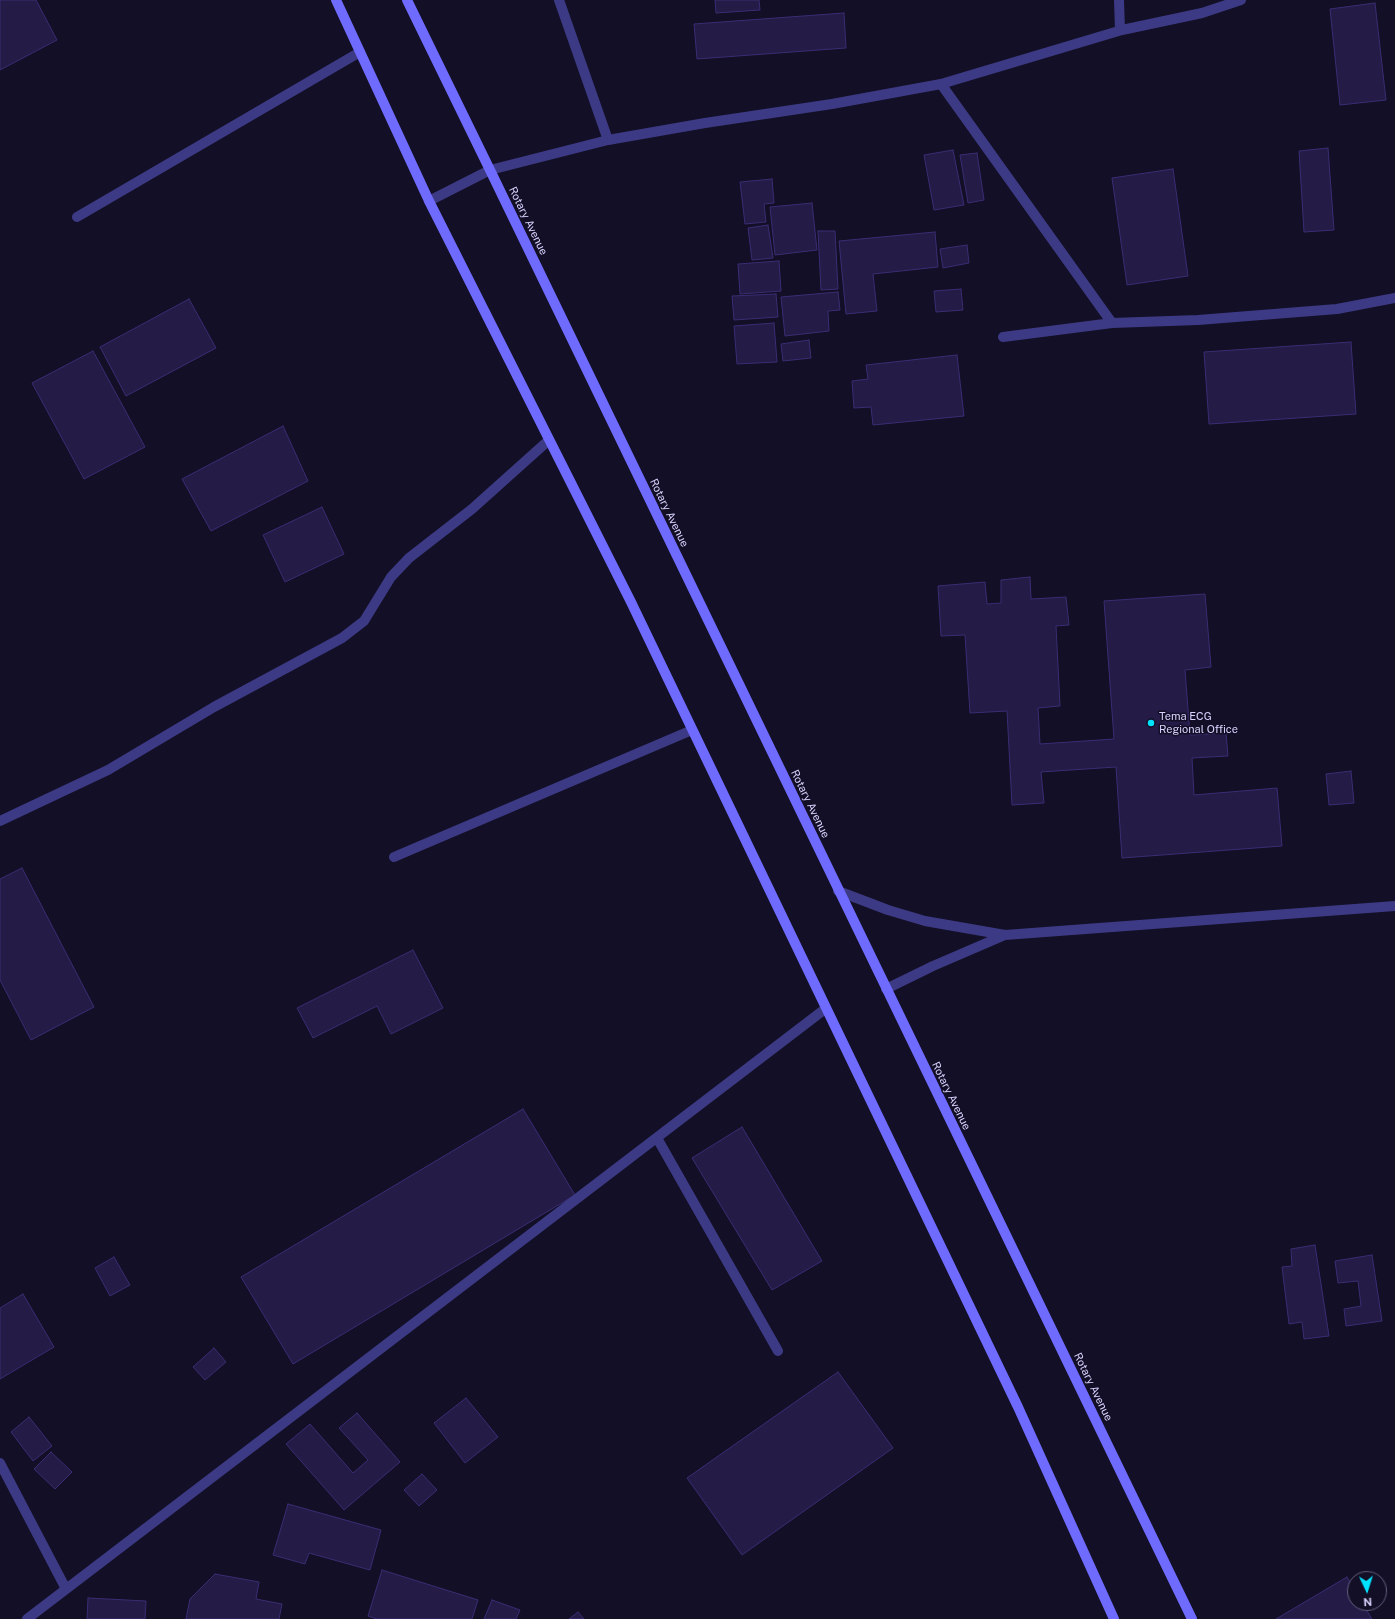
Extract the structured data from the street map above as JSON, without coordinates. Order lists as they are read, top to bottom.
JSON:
{
  "streets": {
    "main road": ["Rotary Avenue"]
  },
  "places": ["Tema ECG Regional Office"],
  "north": "bottom"
}
